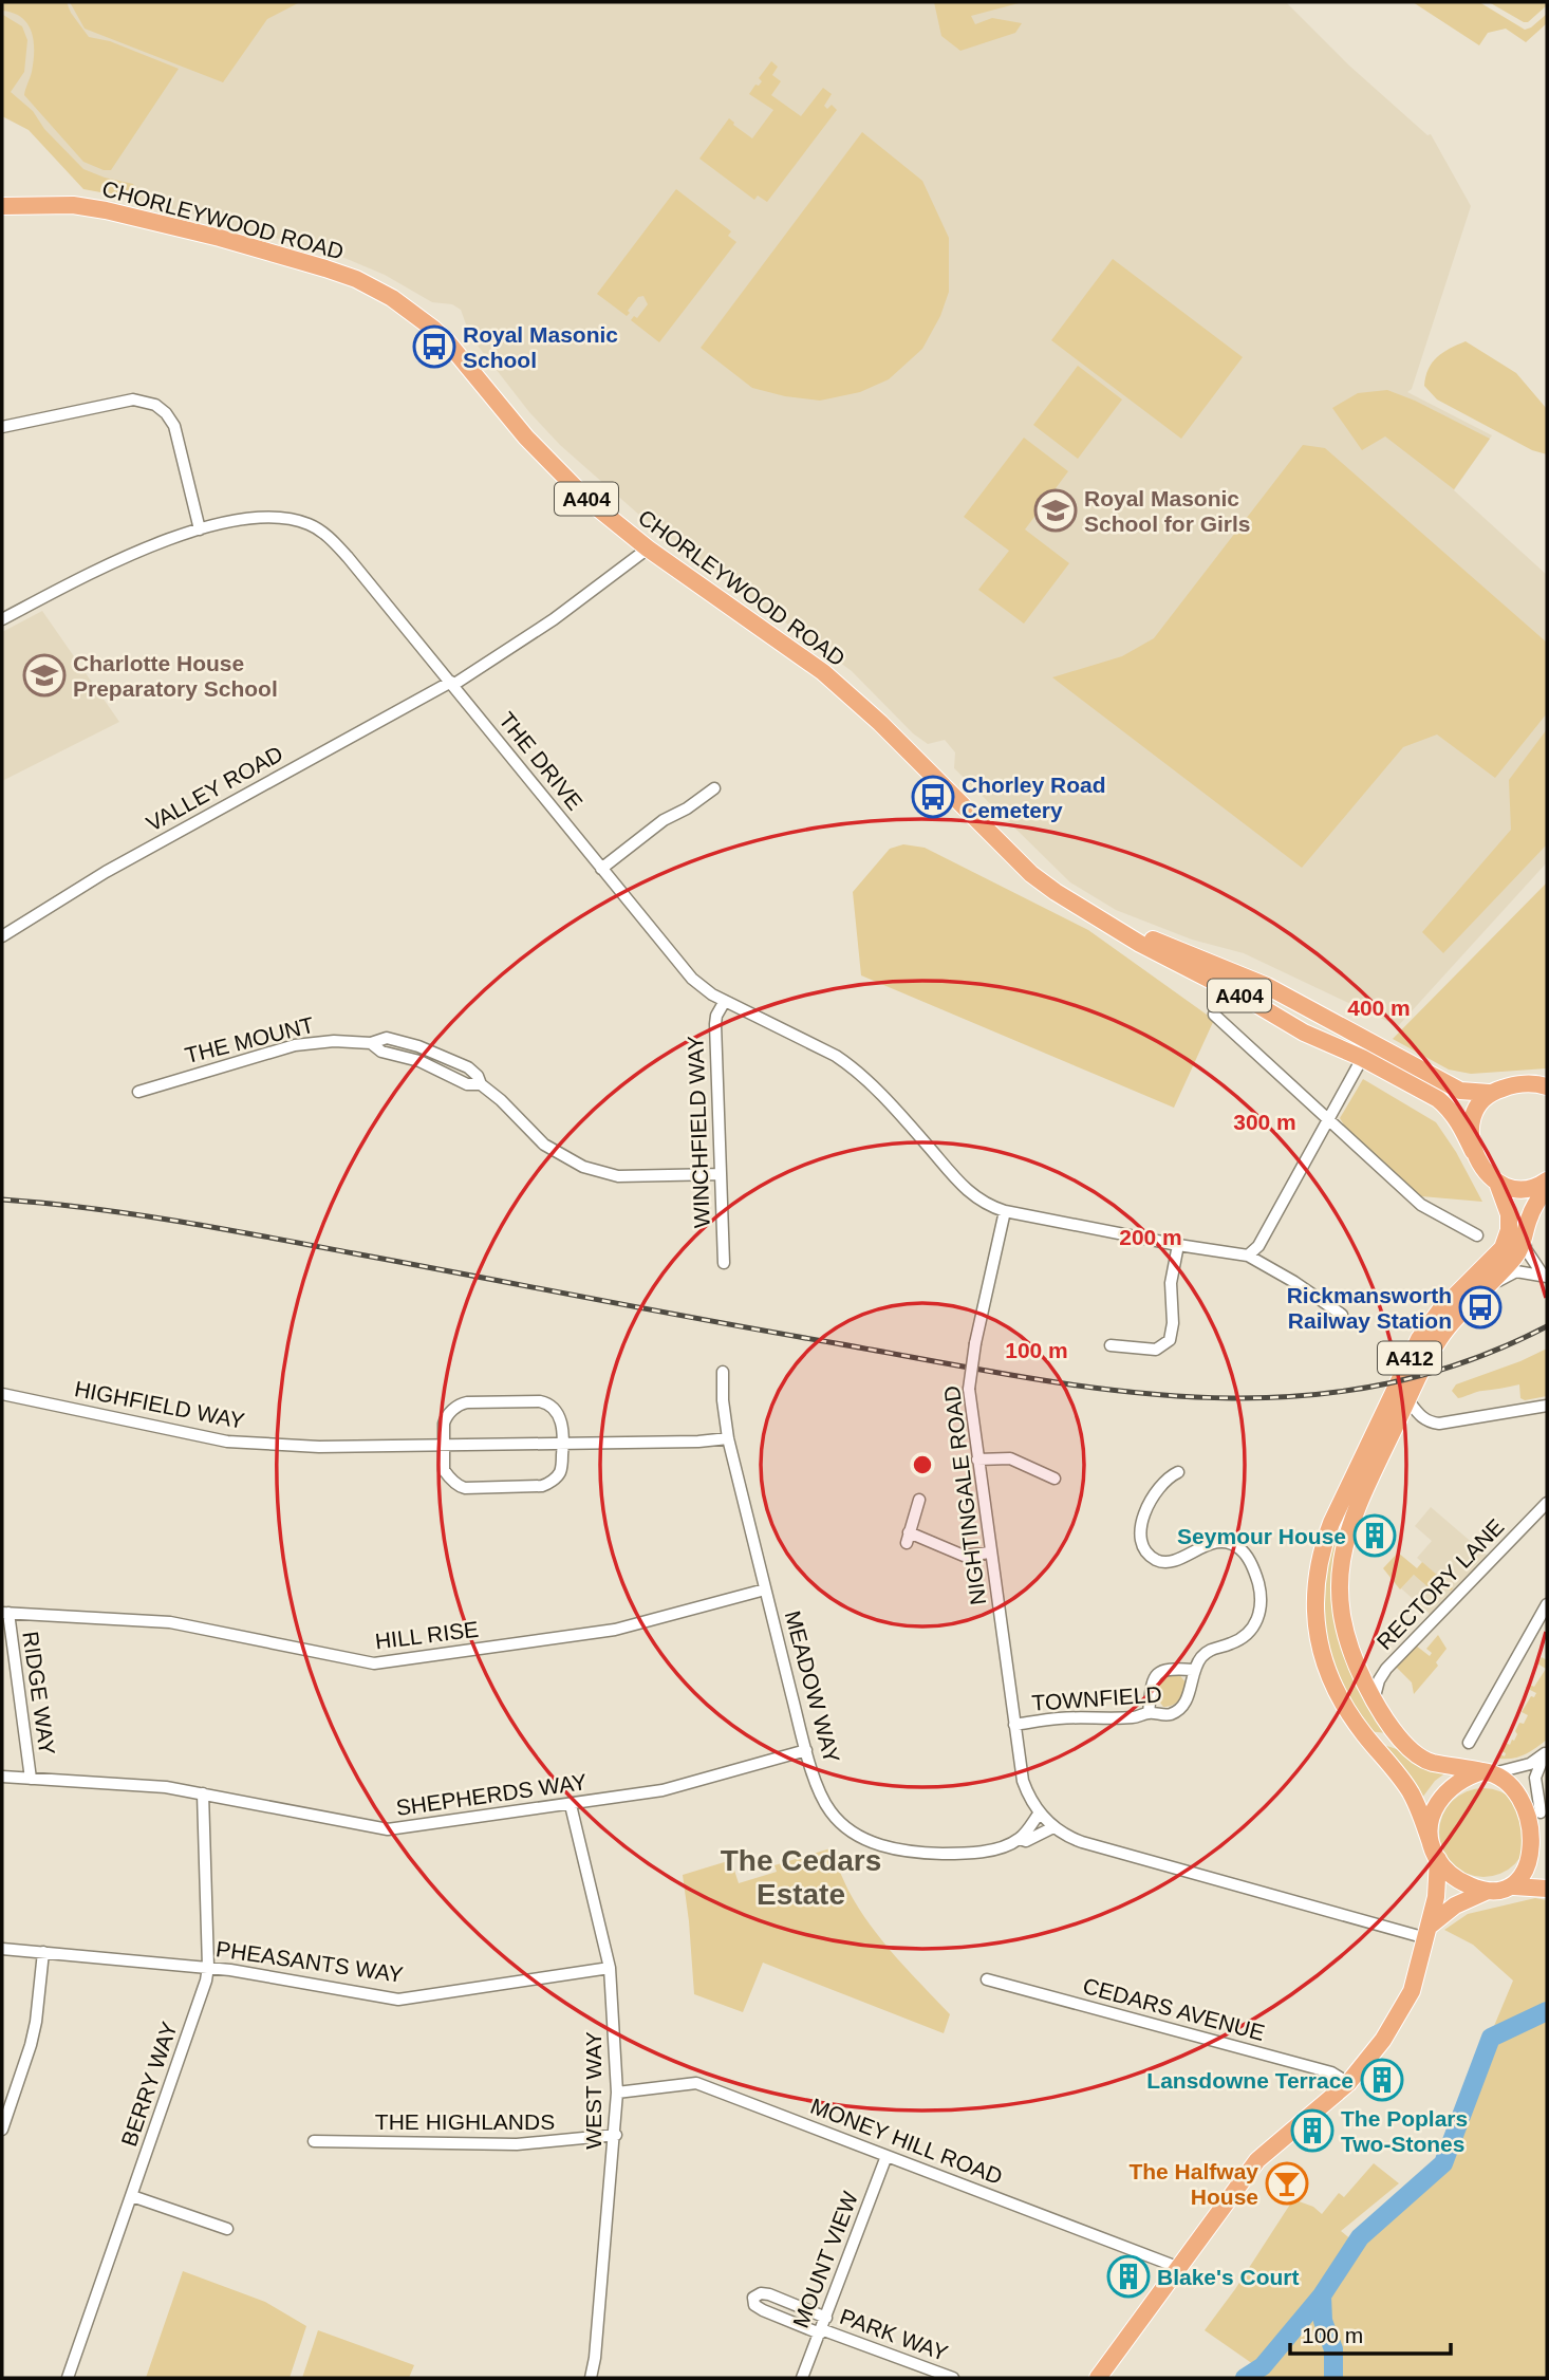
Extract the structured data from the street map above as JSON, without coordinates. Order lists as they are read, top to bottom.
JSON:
{
  "streets": {
    "main road": ["CHORLEYWOOD ROAD", "A404", "A412"],
    "street": [
      "THE DRIVE",
      "VALLEY ROAD",
      "THE MOUNT",
      "WINCHFIELD WAY",
      "HIGHFIELD WAY",
      "NIGHTINGALE ROAD",
      "RECTORY LANE",
      "HILL RISE",
      "MEADOW WAY",
      "RIDGE WAY",
      "TOWNFIELD",
      "SHEPHERDS WAY",
      "PHEASANTS WAY",
      "CEDARS AVENUE",
      "BERRY WAY",
      "WEST WAY",
      "THE HIGHLANDS",
      "MONEY HILL ROAD",
      "MOUNT VIEW",
      "PARK WAY"
    ]
  },
  "crossings": [
    ["CHORLEYWOOD ROAD", "A404"],
    ["CHORLEYWOOD ROAD", "VALLEY ROAD"],
    ["THE DRIVE", "VALLEY ROAD"],
    ["THE DRIVE", "WINCHFIELD WAY"],
    ["THE DRIVE", "NIGHTINGALE ROAD"],
    ["THE MOUNT", "WINCHFIELD WAY"],
    ["A412", "NIGHTINGALE ROAD"],
    ["A412", "RECTORY LANE"],
    ["A412", "CEDARS AVENUE"],
    ["A412", "MONEY HILL ROAD"],
    ["HIGHFIELD WAY", "MEADOW WAY"],
    ["NIGHTINGALE ROAD", "MEADOW WAY"],
    ["NIGHTINGALE ROAD", "TOWNFIELD"],
    ["HILL RISE", "MEADOW WAY"],
    ["HILL RISE", "RIDGE WAY"],
    ["MEADOW WAY", "SHEPHERDS WAY"],
    ["RIDGE WAY", "SHEPHERDS WAY"],
    ["SHEPHERDS WAY", "BERRY WAY"],
    ["SHEPHERDS WAY", "WEST WAY"],
    ["PHEASANTS WAY", "BERRY WAY"],
    ["PHEASANTS WAY", "WEST WAY"],
    ["WEST WAY", "THE HIGHLANDS"],
    ["WEST WAY", "MONEY HILL ROAD"],
    ["MONEY HILL ROAD", "MOUNT VIEW"],
    ["MOUNT VIEW", "PARK WAY"]
  ],
  "districts": ["The Cedars Estate"],
  "places": {
    "bus stop": ["Royal Masonic School", "Chorley Road Cemetery", "Rickmansworth Railway Station"],
    "school or university": ["Royal Masonic School for Girls", "Charlotte House Preparatory School"],
    "building": [
      "Seymour House",
      "Lansdowne Terrace",
      "The Poplars Two-Stones",
      "Blake's Court"
    ],
    "bar": ["The Halfway House"]
  },
  "scale_bar": "100 m",
  "rings": [
    "400 m",
    "300 m",
    "200 m",
    "100 m"
  ]
}
